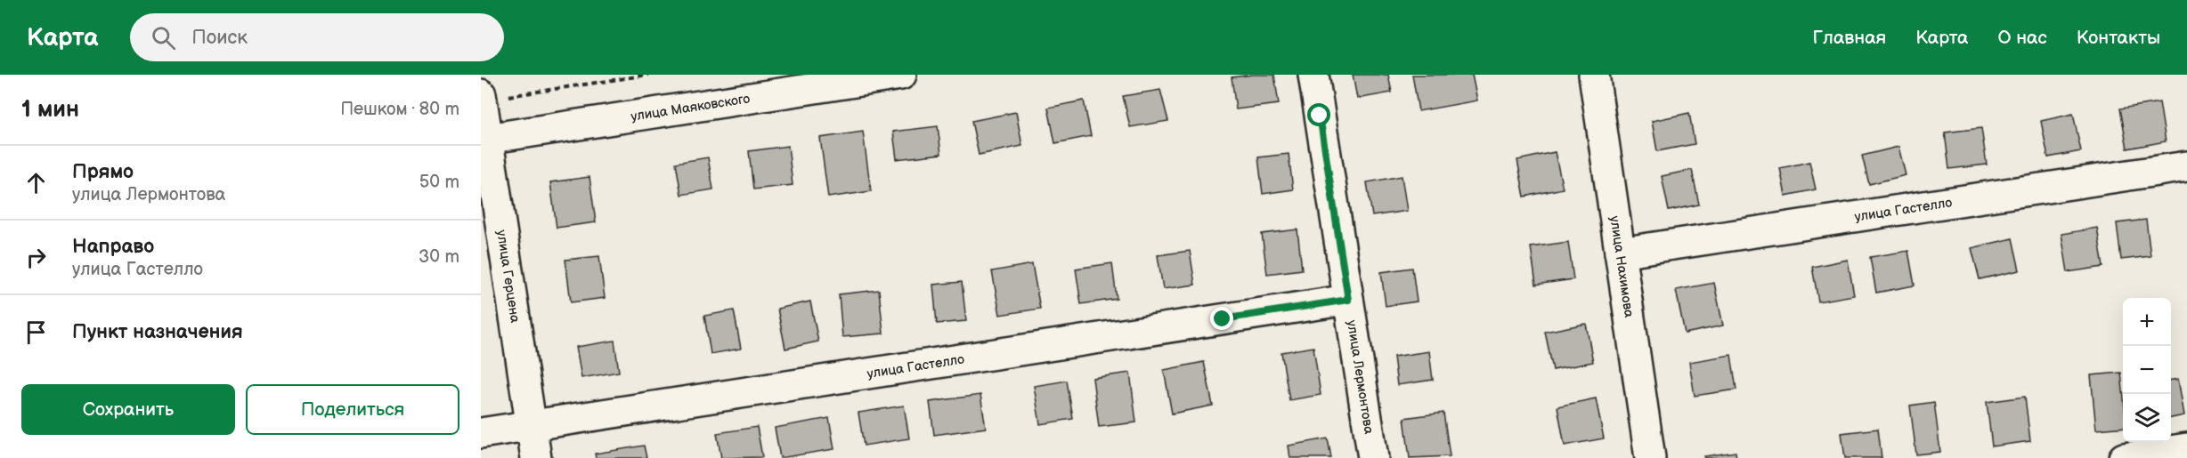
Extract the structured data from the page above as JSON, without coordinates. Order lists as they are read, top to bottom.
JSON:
{
  "streets": {
    "street": [
      "улица Маяковского",
      "улица Гастелло",
      "улица Нахимова",
      "улица Герцена",
      "улица Лермонтова"
    ]
  },
  "crossings": [
    ["улица Маяковского", "улица Герцена"],
    ["улица Гастелло", "улица Нахимова"],
    ["улица Гастелло", "улица Герцена"],
    ["улица Гастелло", "улица Лермонтова"]
  ],
  "page": {
    "header": "Карта",
    "search": "Поиск",
    "nav": [
      "Главная",
      "Карта",
      "О нас",
      "Контакты"
    ],
    "heading": ["1 мин", "Пешком · 80 m"],
    "list": [
      ["Прямо", "улица Лермонтова", "50 m"],
      ["Направо", "улица Гастелло", "30 m"],
      "Пункт назначения"
    ],
    "map_buttons": ["+", "−"],
    "buttons": ["Сохранить", "Поделиться"]
  }
}
